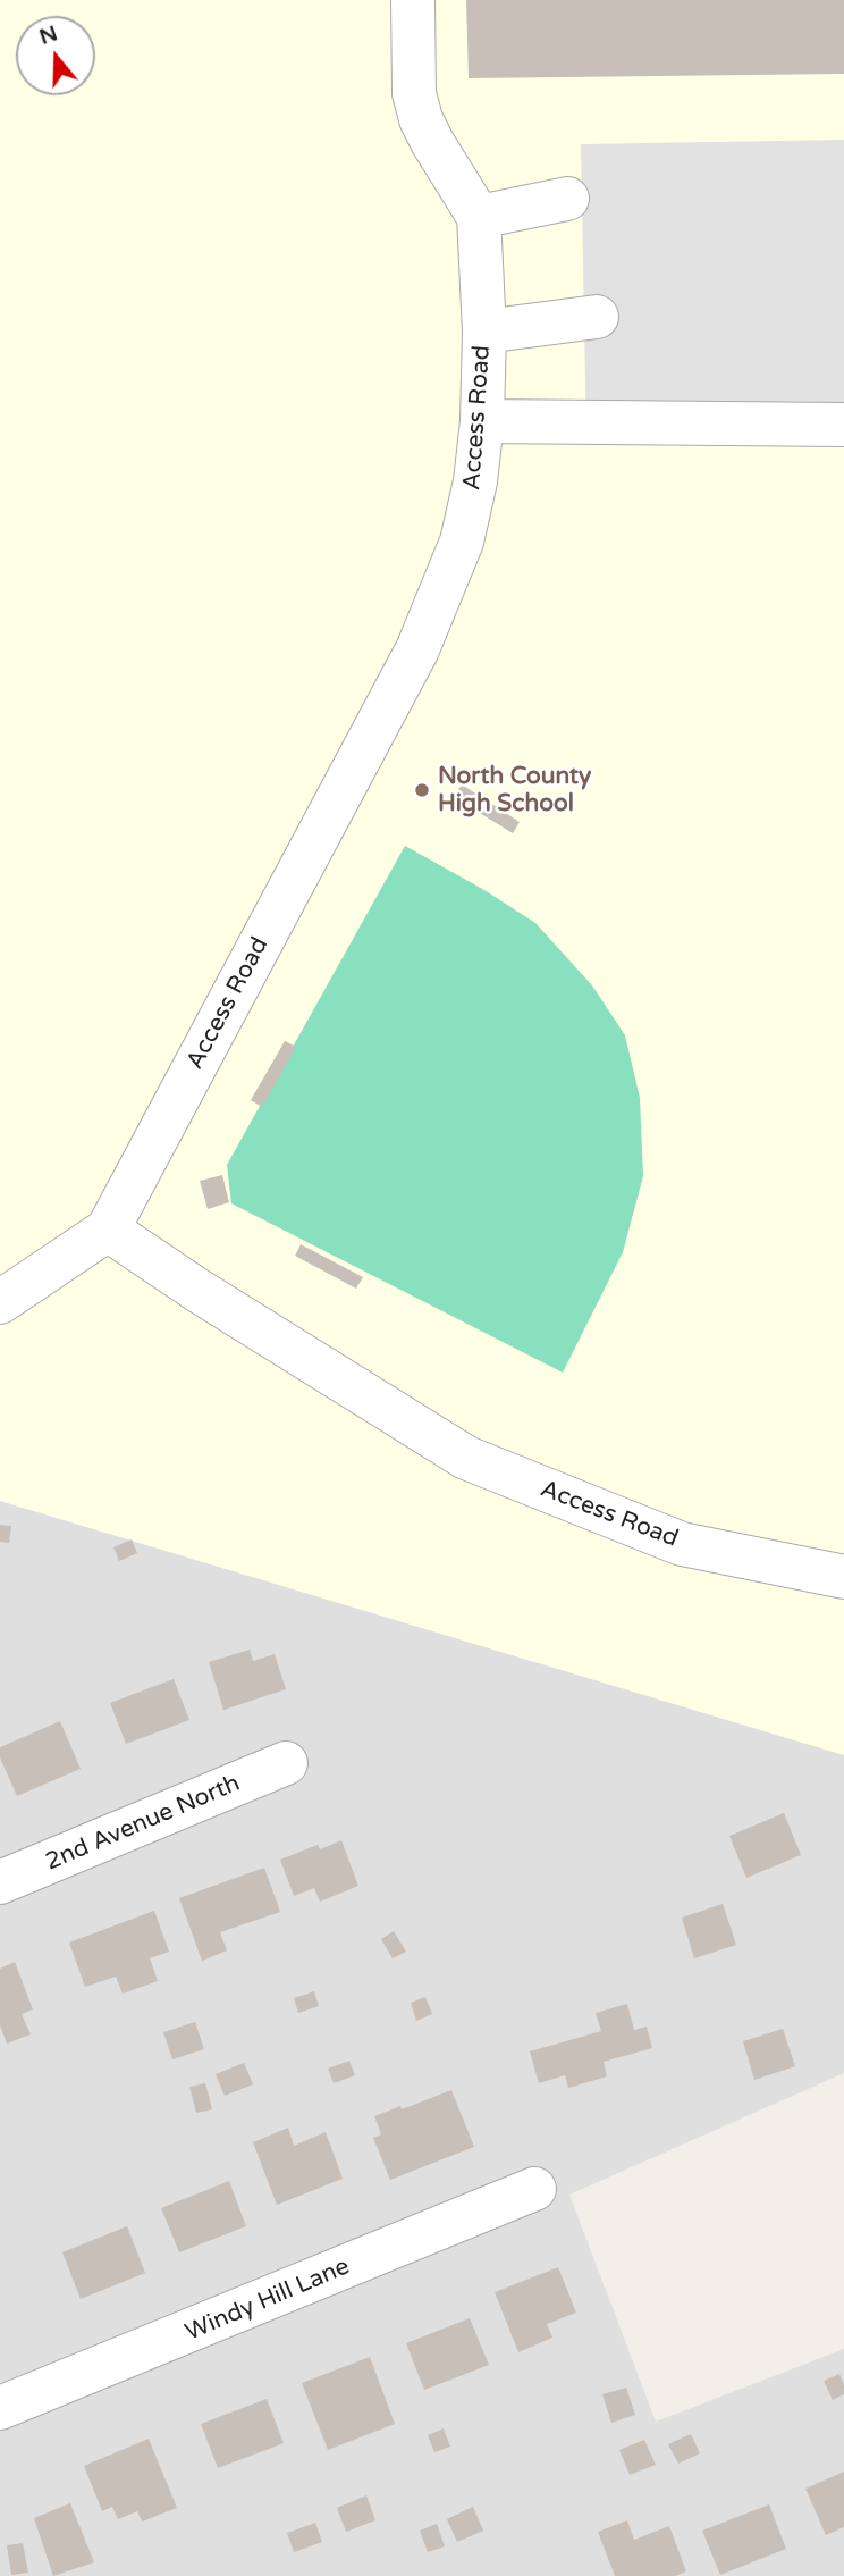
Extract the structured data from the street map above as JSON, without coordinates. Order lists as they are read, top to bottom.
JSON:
{
  "streets": {
    "street": ["Access Road", "2nd Avenue North", "Windy Hill Lane"]
  },
  "places": ["North County High School"],
  "north": "top"
}
